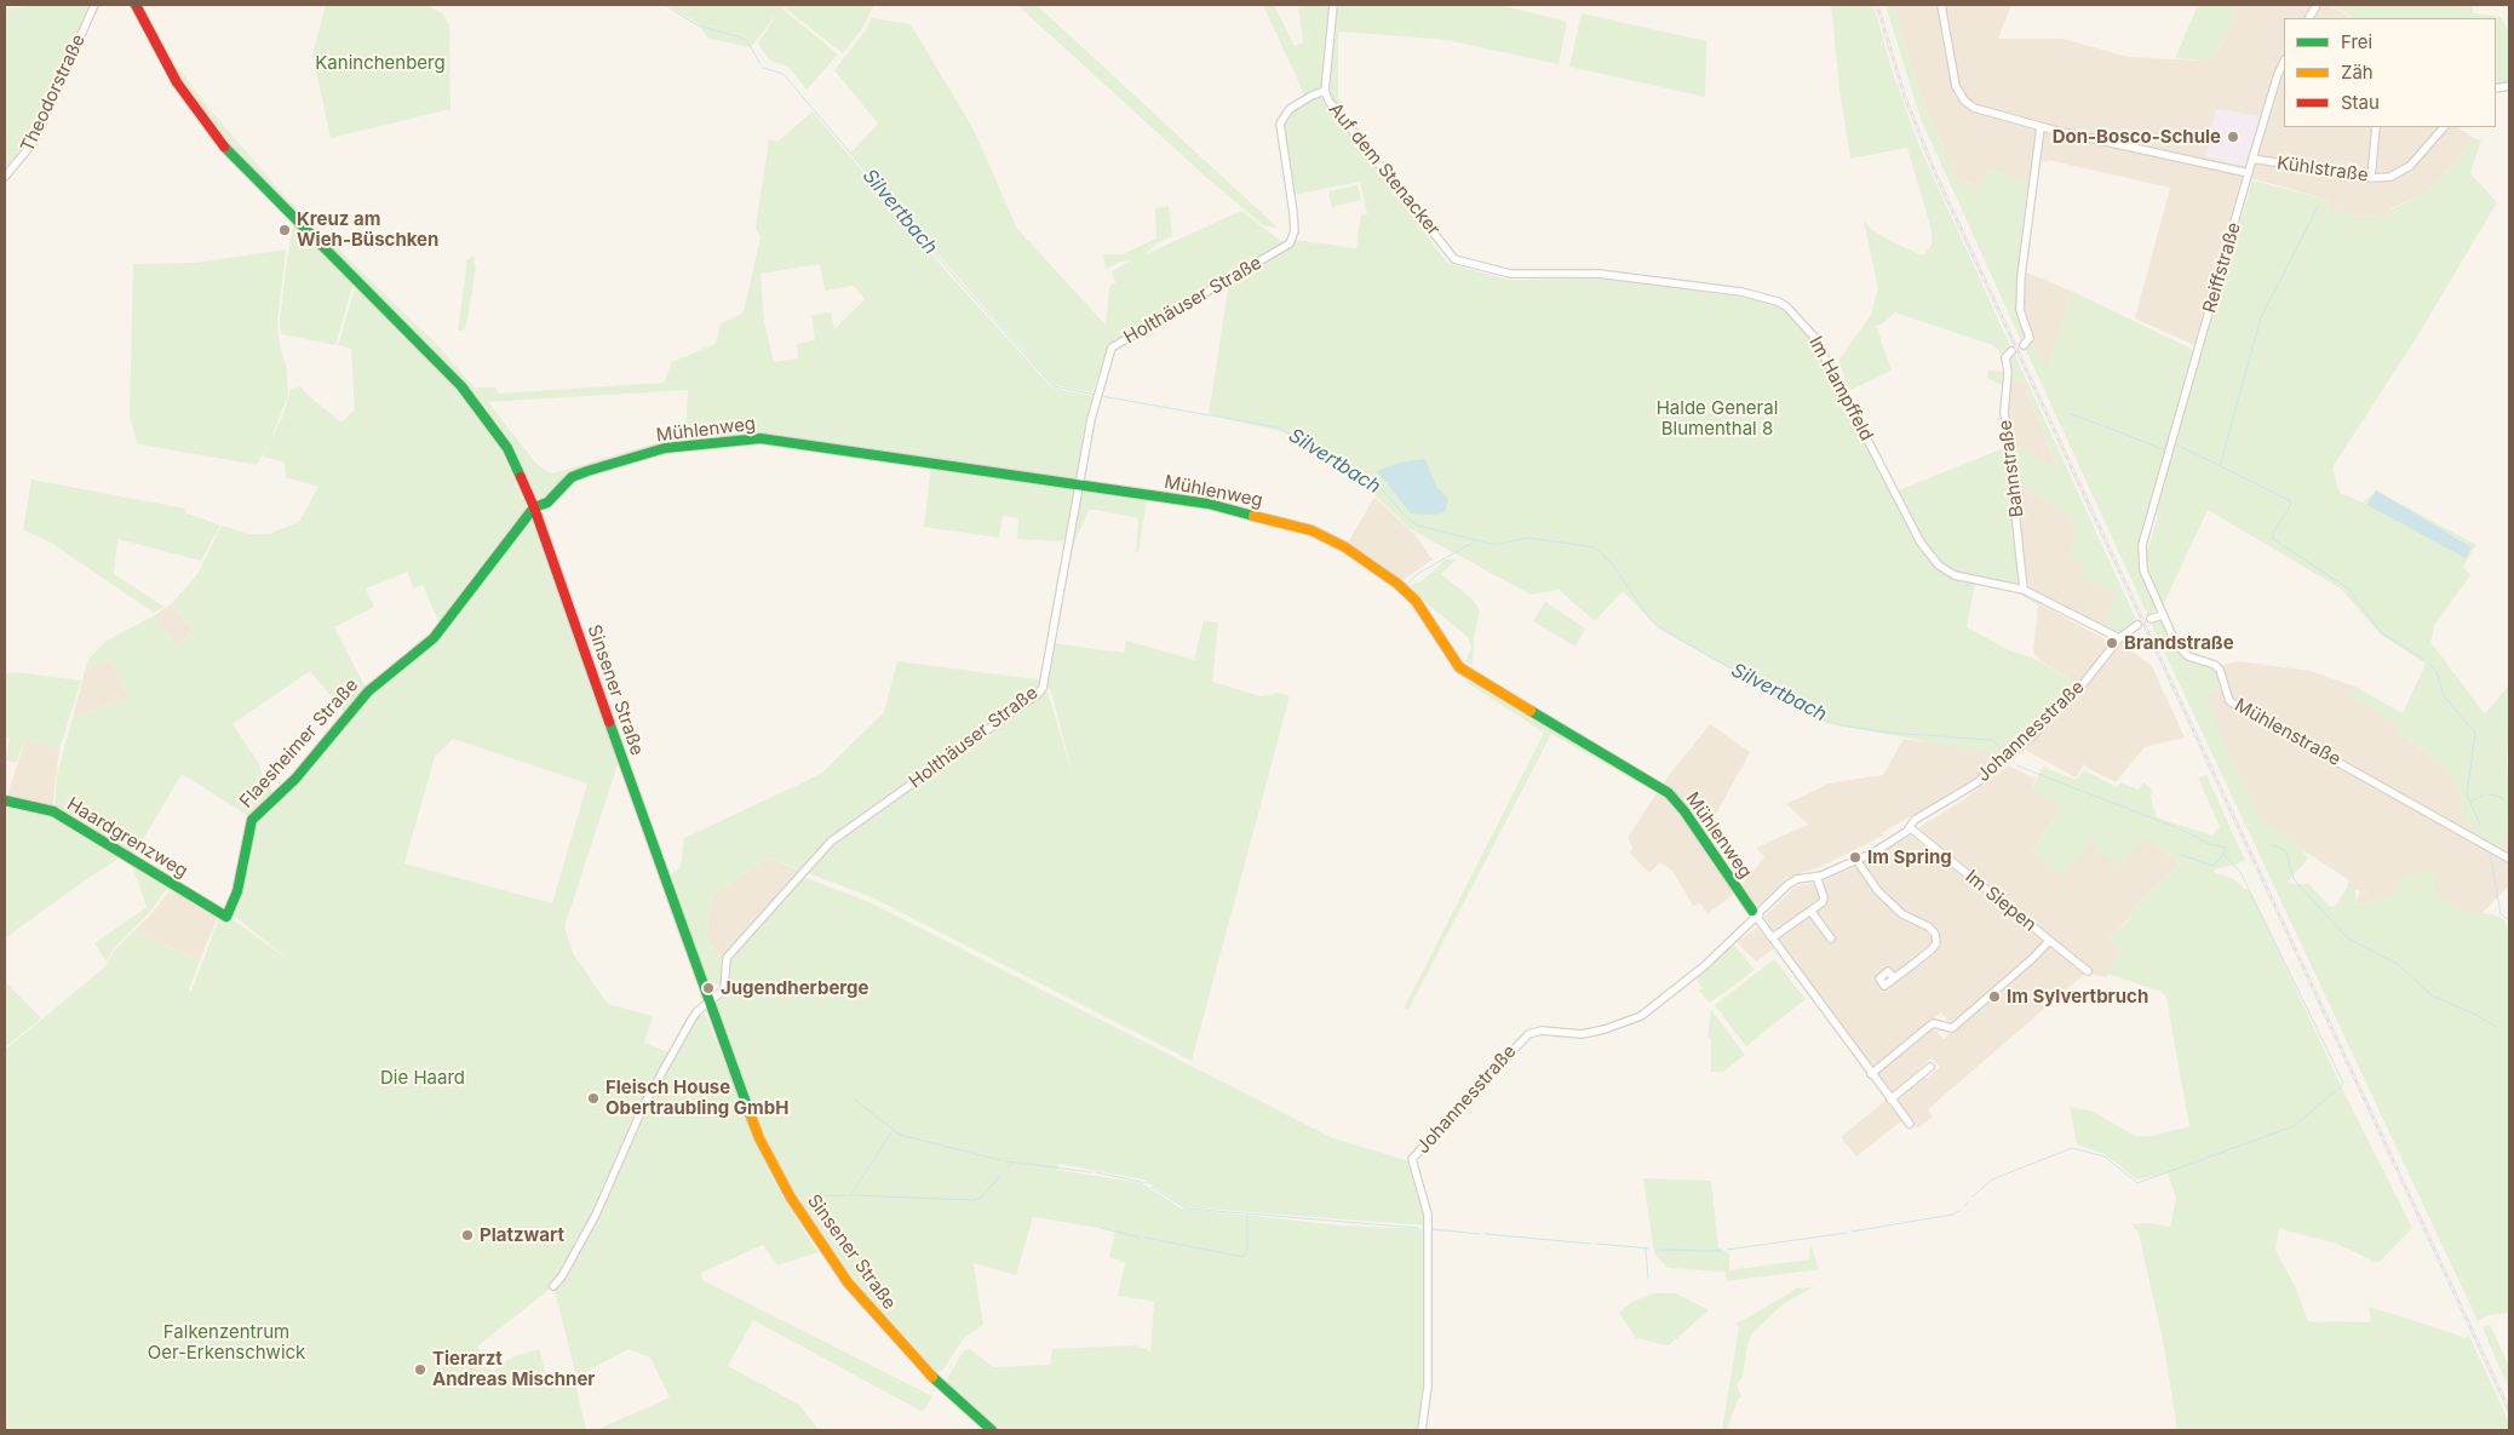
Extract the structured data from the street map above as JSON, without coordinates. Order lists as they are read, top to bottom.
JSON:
{
  "streets": {
    "street": [
      "Theodorstraße",
      "Auf dem Stenacker",
      "Kühlstraße",
      "Reiffstraße",
      "Holthäuser Straße",
      "Im Hampffeld",
      "Mühlenweg",
      "Bahnstraße",
      "Sinsener Straße",
      "Johannesstraße",
      "Mühlenstraße",
      "Flaesheimer Straße",
      "Haardgrenzweg",
      "Im Siepen"
    ]
  },
  "crossings": [
    ["Auf dem Stenacker", "Holthäuser Straße"],
    ["Auf dem Stenacker", "Im Hampffeld"],
    ["Kühlstraße", "Reiffstraße"],
    ["Reiffstraße", "Mühlenstraße"],
    ["Holthäuser Straße", "Mühlenweg"],
    ["Holthäuser Straße", "Sinsener Straße"],
    ["Im Hampffeld", "Bahnstraße"],
    ["Mühlenweg", "Sinsener Straße"],
    ["Mühlenweg", "Johannesstraße"],
    ["Mühlenweg", "Flaesheimer Straße"],
    ["Sinsener Straße", "Flaesheimer Straße"],
    ["Johannesstraße", "Im Siepen"],
    ["Flaesheimer Straße", "Haardgrenzweg"]
  ],
  "water": ["Silvertbach"],
  "parks": [
    "Kaninchenberg",
    "Halde General Blumenthal 8",
    "Die Haard",
    "Falkenzentrum Oer-Erkenschwick"
  ],
  "places": [
    "Don-Bosco-Schule",
    "Kreuz am Wieh-Büschken",
    "Brandstraße",
    "Im Spring",
    "Jugendherberge",
    "Im Sylvertbruch",
    "Fleisch House Obertraubling GmbH",
    "Platzwart",
    "Tierarzt Andreas Mischner"
  ],
  "legend": ["Frei", "Zäh", "Stau"]
}
